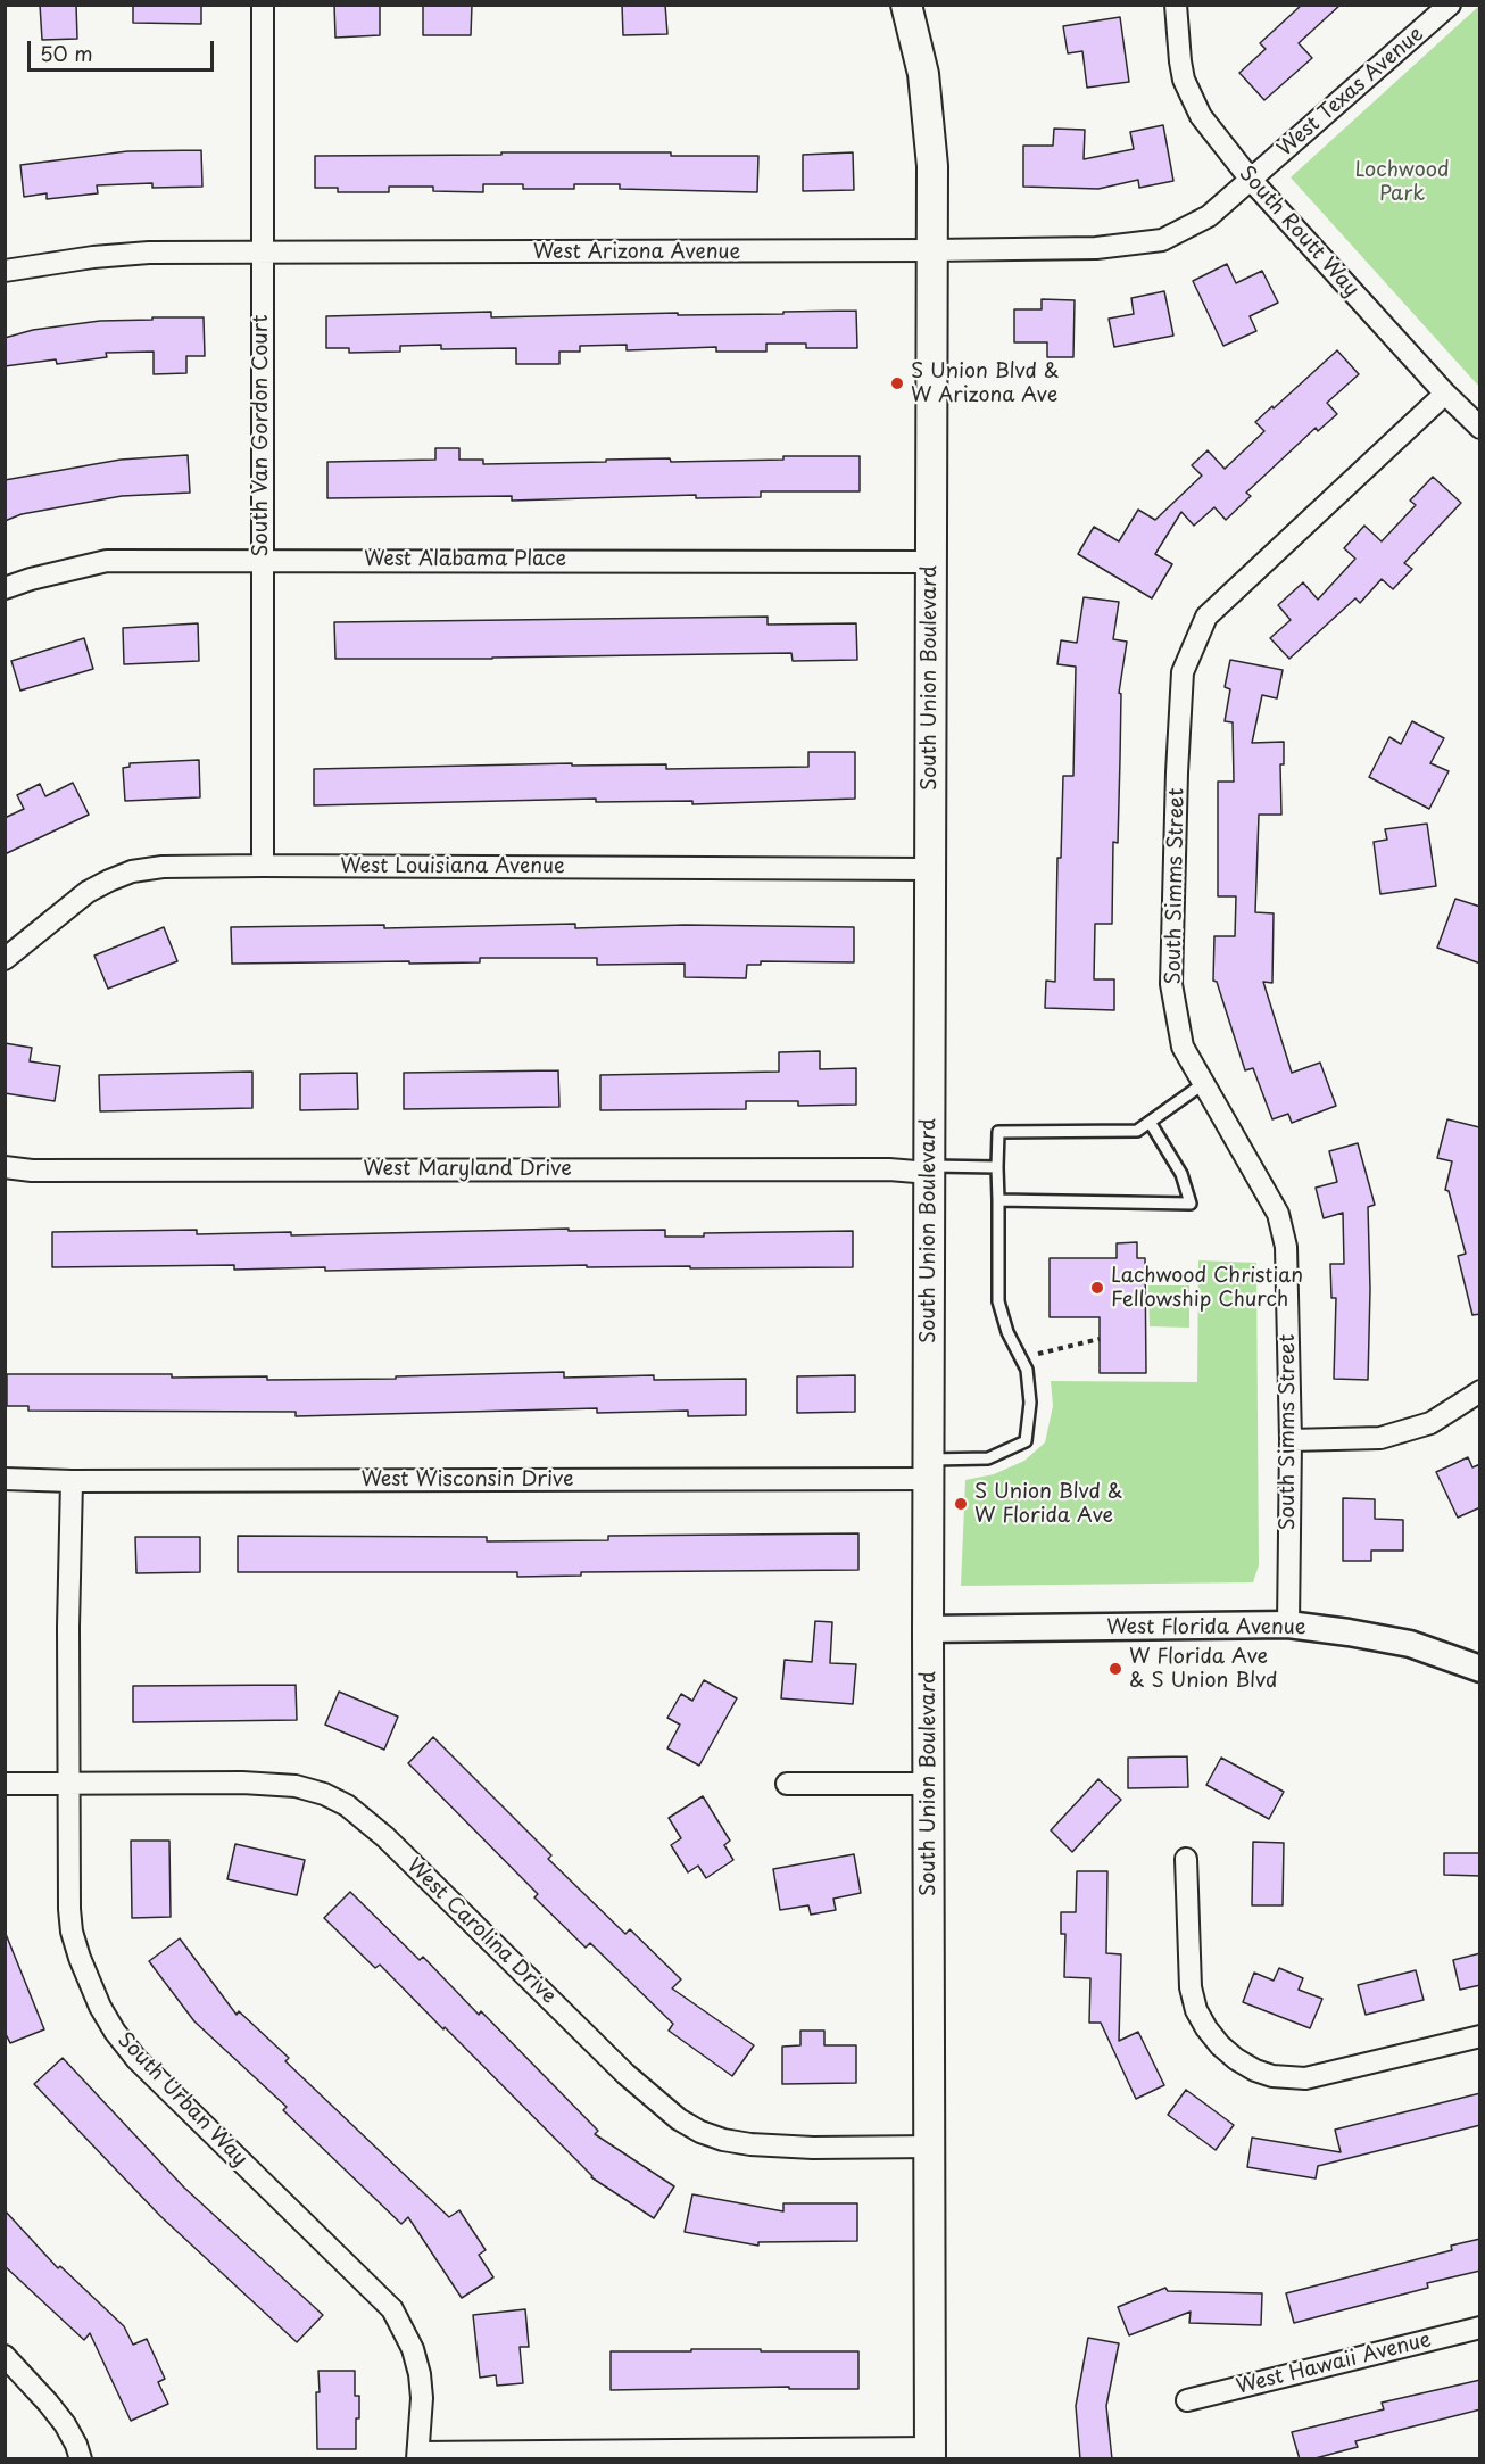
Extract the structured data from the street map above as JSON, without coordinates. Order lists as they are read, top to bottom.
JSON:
{
  "streets": {
    "main road": ["South Union Boulevard"],
    "street": [
      "West Texas Avenue",
      "South Routt Way",
      "West Arizona Avenue",
      "South Van Gordon Court",
      "West Alabama Place",
      "West Louisiana Avenue",
      "South Simms Street",
      "West Maryland Drive",
      "West Wisconsin Drive",
      "West Florida Avenue",
      "West Carolina Drive",
      "South Urban Way",
      "West Hawaii Avenue"
    ]
  },
  "crossings": [
    ["West Texas Avenue", "South Routt Way"],
    ["West Texas Avenue", "West Arizona Avenue"],
    ["South Routt Way", "West Arizona Avenue"],
    ["South Routt Way", "South Simms Street"],
    ["West Arizona Avenue", "South Van Gordon Court"],
    ["West Arizona Avenue", "South Union Boulevard"],
    ["South Van Gordon Court", "West Alabama Place"],
    ["South Van Gordon Court", "West Louisiana Avenue"],
    ["West Alabama Place", "South Union Boulevard"],
    ["South Union Boulevard", "West Louisiana Avenue"],
    ["South Union Boulevard", "West Maryland Drive"],
    ["South Union Boulevard", "West Wisconsin Drive"],
    ["South Union Boulevard", "West Florida Avenue"],
    ["South Union Boulevard", "West Carolina Drive"],
    ["South Simms Street", "West Florida Avenue"],
    ["West Wisconsin Drive", "South Urban Way"],
    ["West Carolina Drive", "South Urban Way"]
  ],
  "parks": ["Lochwood Park"],
  "places": [
    "S Union Blvd & W Arizona Ave",
    "Lachwood Christian Fellowship Church",
    "S Union Blvd & W Florida Ave",
    "W Florida Ave & S Union Blvd"
  ],
  "scale_bar": "50 m"
}
